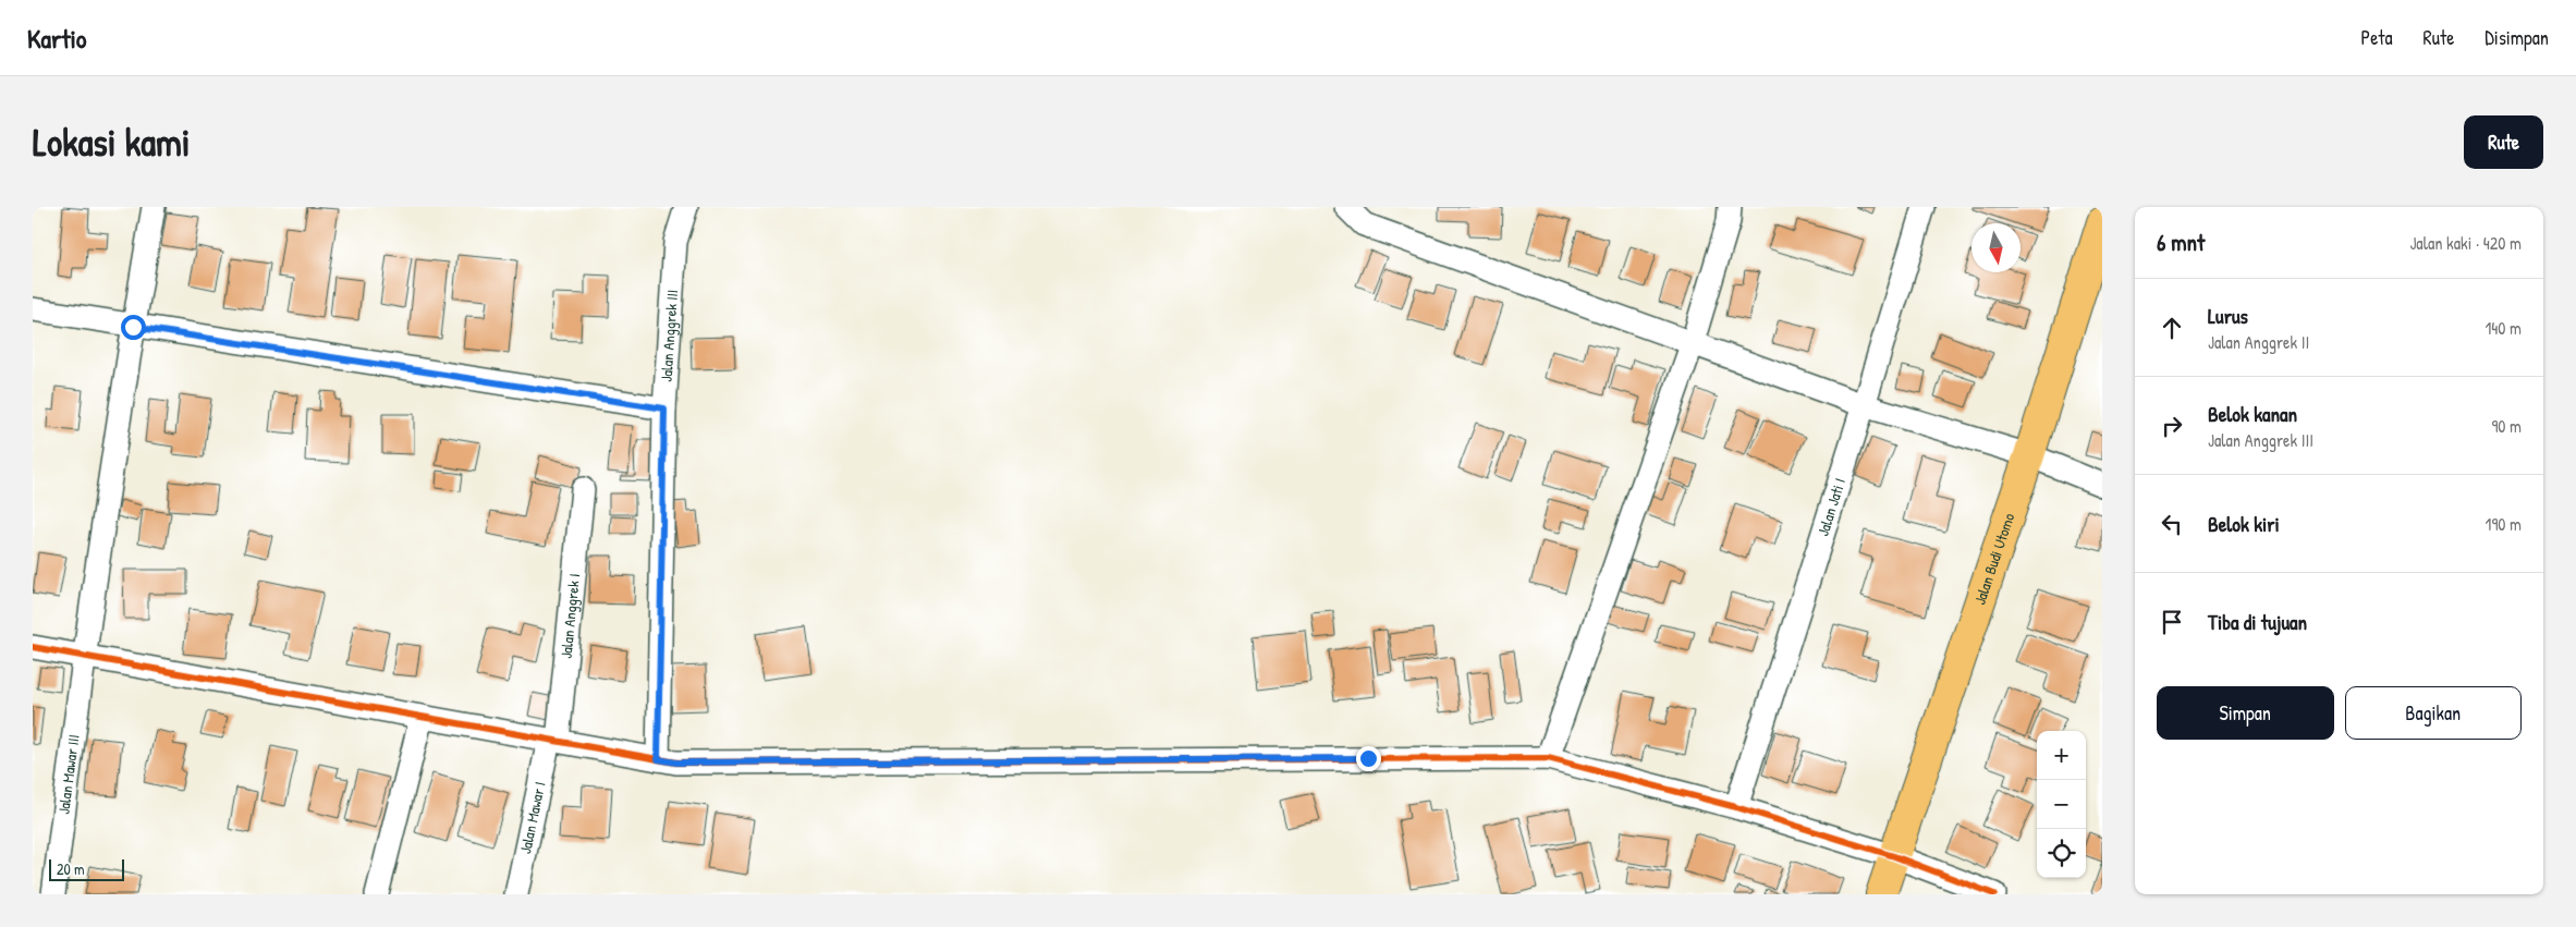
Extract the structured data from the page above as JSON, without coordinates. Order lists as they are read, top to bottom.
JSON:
{
  "streets": {
    "main road": ["Jalan Budi Utomo"],
    "street": [
      "Jalan Anggrek III",
      "Jalan Jati I",
      "Jalan Anggrek I",
      "Jalan Mawar III",
      "Jalan Mawar I"
    ]
  },
  "crossings": [
    ["Jalan Anggrek I", "Jalan Mawar I"]
  ],
  "scale_bar": "20 m",
  "north": "bottom",
  "page": {
    "header": "Kartio",
    "nav": ["Peta", "Rute", "Disimpan"],
    "buttons": [
      "Rute",
      ["Simpan", "Bagikan"]
    ],
    "title": "Lokasi kami",
    "heading": ["6 mnt", "Jalan kaki · 420 m"],
    "list": [
      ["Lurus", "Jalan Anggrek II", "140 m"],
      ["Belok kanan", "Jalan Anggrek III", "90 m"],
      ["Belok kiri", "190 m"],
      "Tiba di tujuan"
    ],
    "map_buttons": ["+", "−"],
    "scale": "20 m"
  }
}
